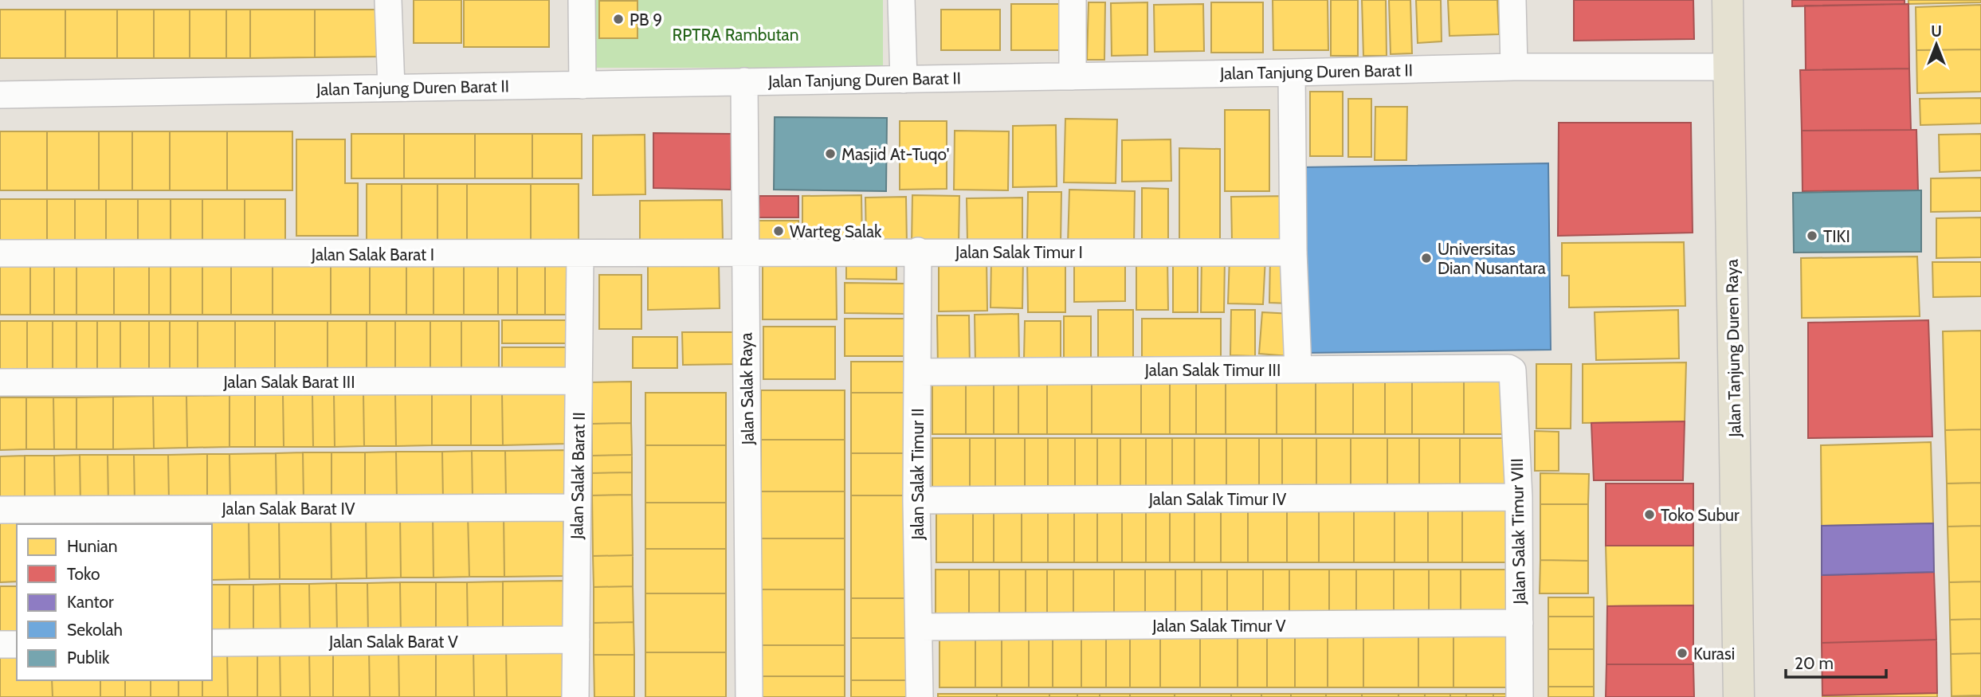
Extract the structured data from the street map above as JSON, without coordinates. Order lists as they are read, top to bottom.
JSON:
{
  "streets": {
    "main road": ["Jalan Tanjung Duren Raya"],
    "street": [
      "Jalan Tanjung Duren Barat II",
      "Jalan Salak Timur I",
      "Jalan Salak Barat I",
      "Jalan Salak Timur III",
      "Jalan Salak Barat III",
      "Jalan Salak Raya",
      "Jalan Salak Timur II",
      "Jalan Salak Barat II",
      "Jalan Salak Timur IV",
      "Jalan Salak Barat IV",
      "Jalan Salak Timur VIII",
      "Jalan Salak Timur V",
      "Jalan Salak Barat V"
    ]
  },
  "crossings": [
    ["Jalan Tanjung Duren Barat II", "Jalan Tanjung Duren Raya"],
    ["Jalan Tanjung Duren Barat II", "Jalan Salak Raya"],
    ["Jalan Salak Timur I", "Jalan Salak Barat I"],
    ["Jalan Salak Timur I", "Jalan Salak Raya"],
    ["Jalan Salak Timur I", "Jalan Salak Timur II"],
    ["Jalan Salak Barat I", "Jalan Salak Raya"],
    ["Jalan Salak Barat I", "Jalan Salak Barat II"],
    ["Jalan Salak Timur III", "Jalan Salak Timur II"],
    ["Jalan Salak Timur III", "Jalan Salak Timur VIII"],
    ["Jalan Salak Barat III", "Jalan Salak Barat II"],
    ["Jalan Salak Timur II", "Jalan Salak Timur IV"],
    ["Jalan Salak Timur II", "Jalan Salak Timur V"],
    ["Jalan Salak Barat II", "Jalan Salak Barat IV"],
    ["Jalan Salak Barat II", "Jalan Salak Barat V"],
    ["Jalan Salak Timur IV", "Jalan Salak Timur VIII"],
    ["Jalan Salak Timur VIII", "Jalan Salak Timur V"]
  ],
  "parks": ["RPTRA Rambutan"],
  "places": [
    "PB 9",
    "Masjid At-Tuqo'",
    "Warteg Salak",
    "TIKI",
    "Universitas Dian Nusantara",
    "Toko Subur",
    "Kurasi"
  ],
  "legend": [
    "Hunian",
    "Toko",
    "Kantor",
    "Sekolah",
    "Publik"
  ],
  "scale_bar": "20 m",
  "north": "top"
}
